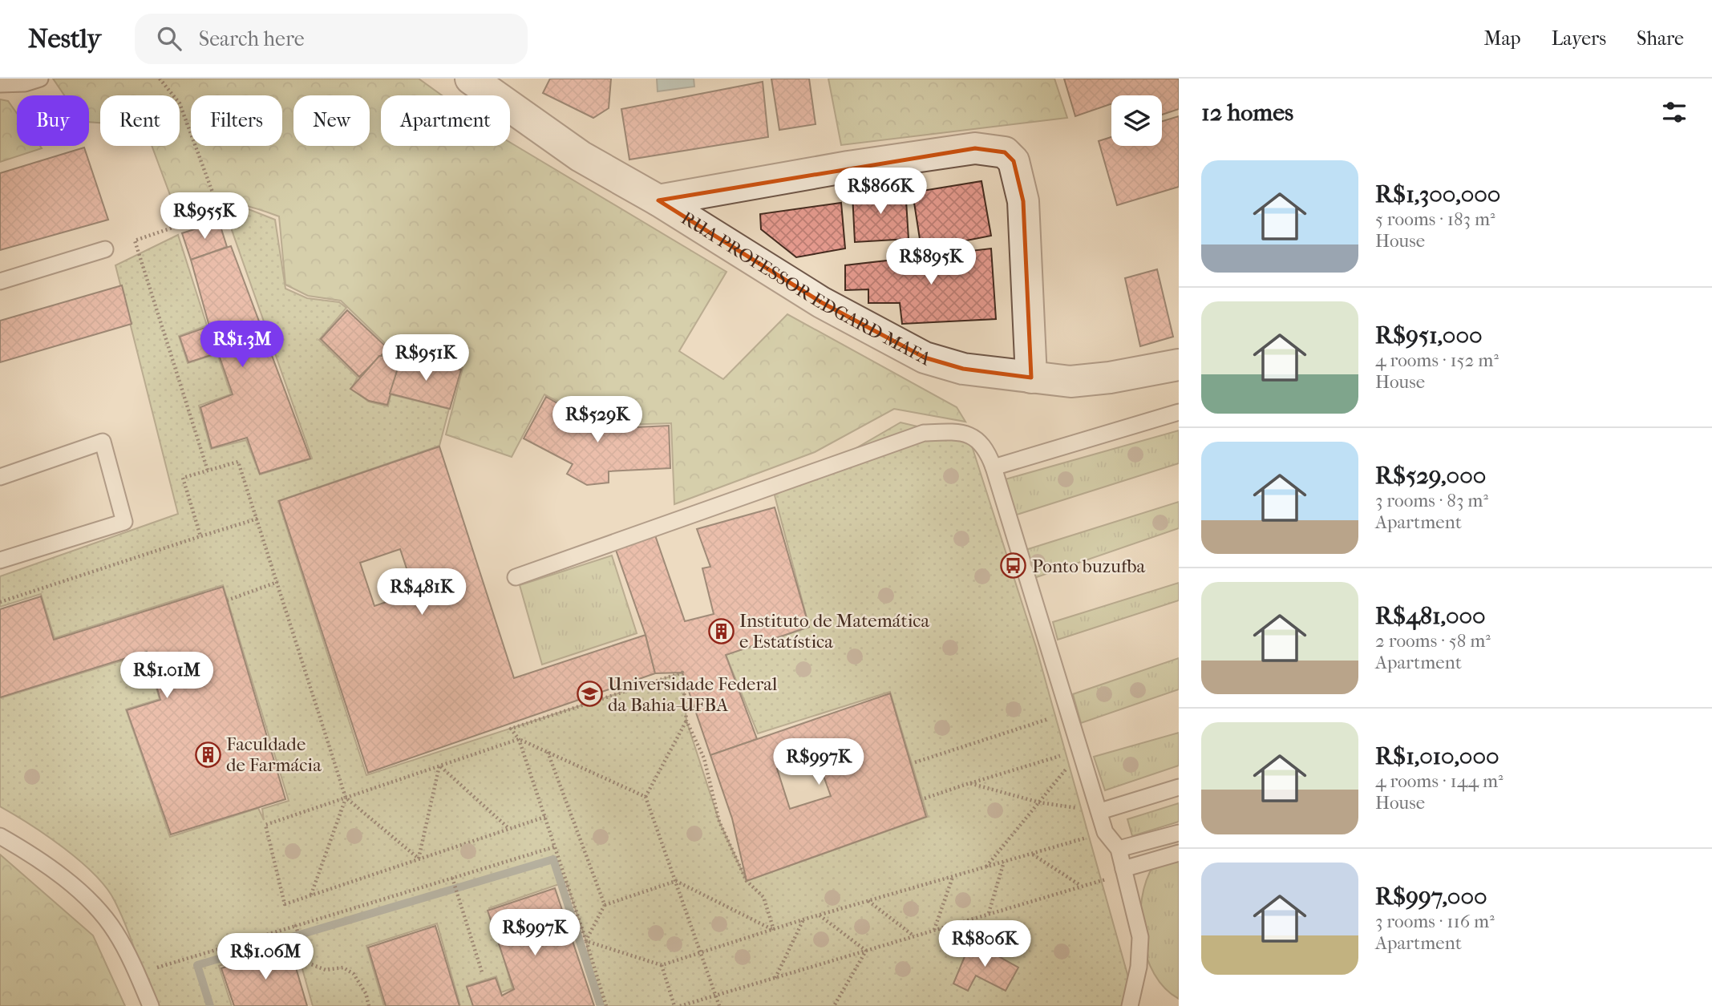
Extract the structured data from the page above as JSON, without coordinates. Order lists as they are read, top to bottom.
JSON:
{
  "streets": {
    "street": ["RUA PROFESSOR EDGARD MAFA"]
  },
  "places": {
    "bus stop": ["Ponto buzufba"],
    "building": ["Instituto de Matemática e Estatística", "Faculdade de Farmácia"],
    "school or university": ["Universidade Federal da Bahia-UFBA"]
  },
  "page": {
    "header": "Nestly",
    "search": "Search here",
    "nav": ["Map", "Layers", "Share"],
    "heading": "12 homes",
    "chip": [
      "Buy",
      "Rent",
      "Filters",
      "New",
      "Apartment"
    ],
    "list": [
      {
        "name": "R$1,300,000",
        "note": "5 rooms · 183 m² · House"
      },
      {
        "name": "R$951,000",
        "note": "4 rooms · 152 m² · House"
      },
      {
        "name": "R$529,000",
        "note": "3 rooms · 83 m² · Apartment"
      },
      {
        "name": "R$481,000",
        "note": "2 rooms · 58 m² · Apartment"
      },
      {
        "name": "R$1,010,000",
        "note": "4 rooms · 144 m² · House"
      },
      {
        "name": "R$997,000",
        "note": "3 rooms · 116 m² · Apartment"
      }
    ],
    "price": [
      "R$866K",
      "R$955K",
      "R$895K",
      "R$1.3M",
      "R$951K",
      "R$529K",
      "R$481K",
      "R$1.01M",
      "R$997K",
      "R$997K",
      "R$806K",
      "R$1.06M"
    ]
  }
}
